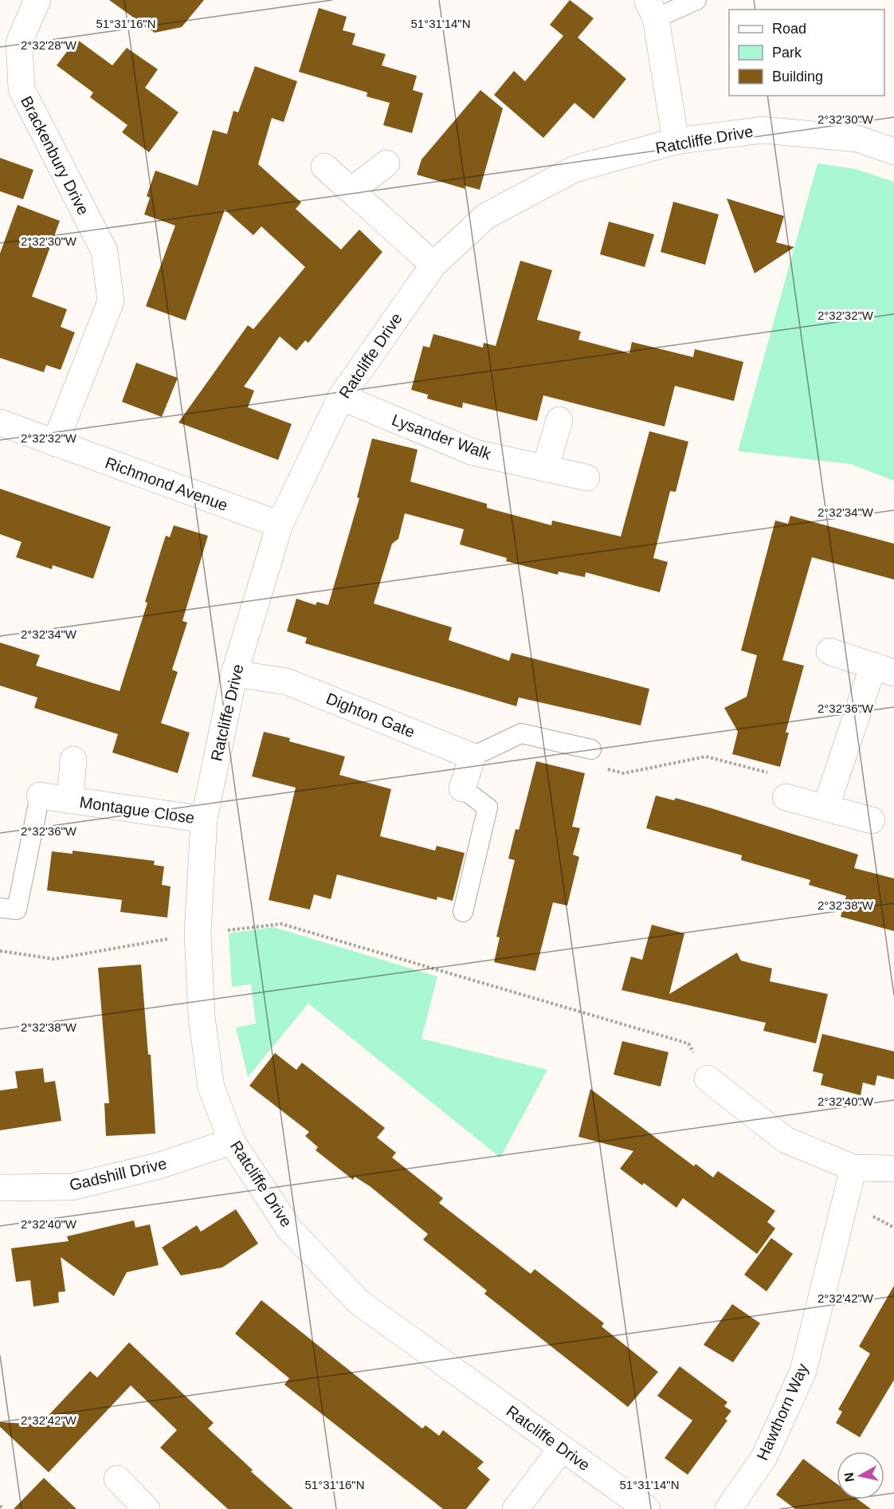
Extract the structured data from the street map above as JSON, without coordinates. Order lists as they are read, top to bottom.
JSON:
{
  "streets": {
    "street": [
      "Ratcliffe Drive",
      "Brackenbury Drive",
      "Lysander Walk",
      "Richmond Avenue",
      "Dighton Gate",
      "Montague Close",
      "Gadshill Drive",
      "Hawthorn Way"
    ]
  },
  "crossings": [
    ["Ratcliffe Drive", "Lysander Walk"],
    ["Ratcliffe Drive", "Richmond Avenue"],
    ["Ratcliffe Drive", "Dighton Gate"],
    ["Ratcliffe Drive", "Montague Close"],
    ["Ratcliffe Drive", "Gadshill Drive"],
    ["Brackenbury Drive", "Richmond Avenue"]
  ],
  "legend": ["Road", "Park", "Building"],
  "north": "left",
  "coordinates": [
    "51°31'16\"N",
    "51°31'14\"N",
    "2°32'28\"W",
    "2°32'30\"W",
    "2°32'32\"W",
    "2°32'34\"W",
    "2°32'36\"W",
    "2°32'38\"W",
    "2°32'40\"W",
    "2°32'42\"W"
  ]
}
